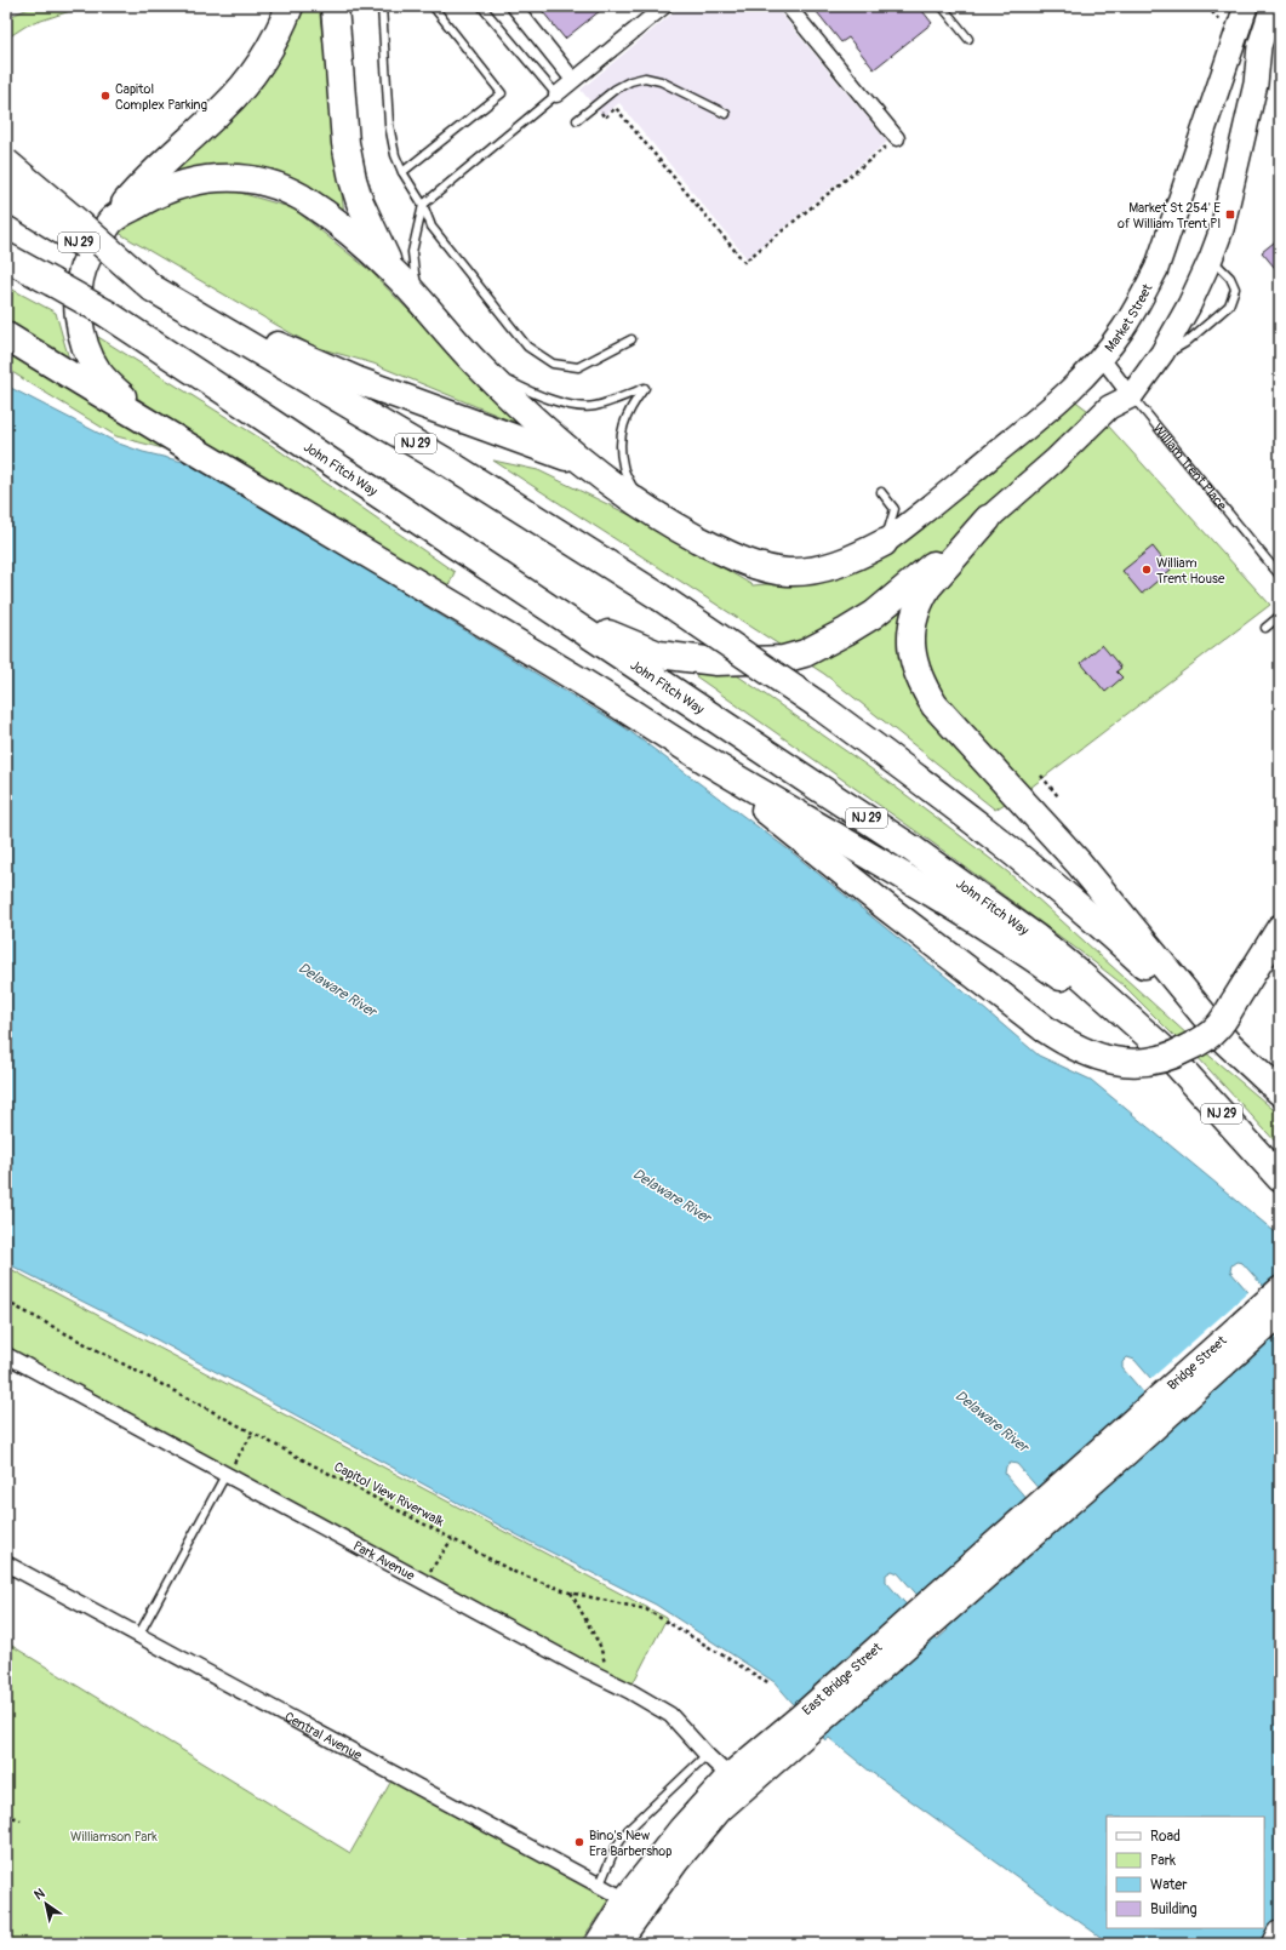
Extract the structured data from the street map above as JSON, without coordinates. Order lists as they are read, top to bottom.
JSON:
{
  "streets": {
    "highway": ["NJ 29", "John Fitch Way"],
    "main road": ["Market Street", "Bridge Street", "East Bridge Street"],
    "street": ["William Trent Place", "Park Avenue", "Central Avenue"],
    "path": ["Capitol View Riverwalk"]
  },
  "crossings": [
    ["Market Street", "William Trent Place"],
    ["Bridge Street", "East Bridge Street"],
    ["Park Avenue", "East Bridge Street"],
    ["East Bridge Street", "Central Avenue"]
  ],
  "water": ["Delaware River"],
  "parks": ["Williamson Park"],
  "places": {
    "other": ["Capitol Complex Parking", "William Trent House", "Bino's New Era Barbershop"],
    "transit": ["Market St 254' E of William Trent Pl"]
  },
  "legend": [
    "Road",
    "Park",
    "Water",
    "Building"
  ],
  "north": "top left"
}
